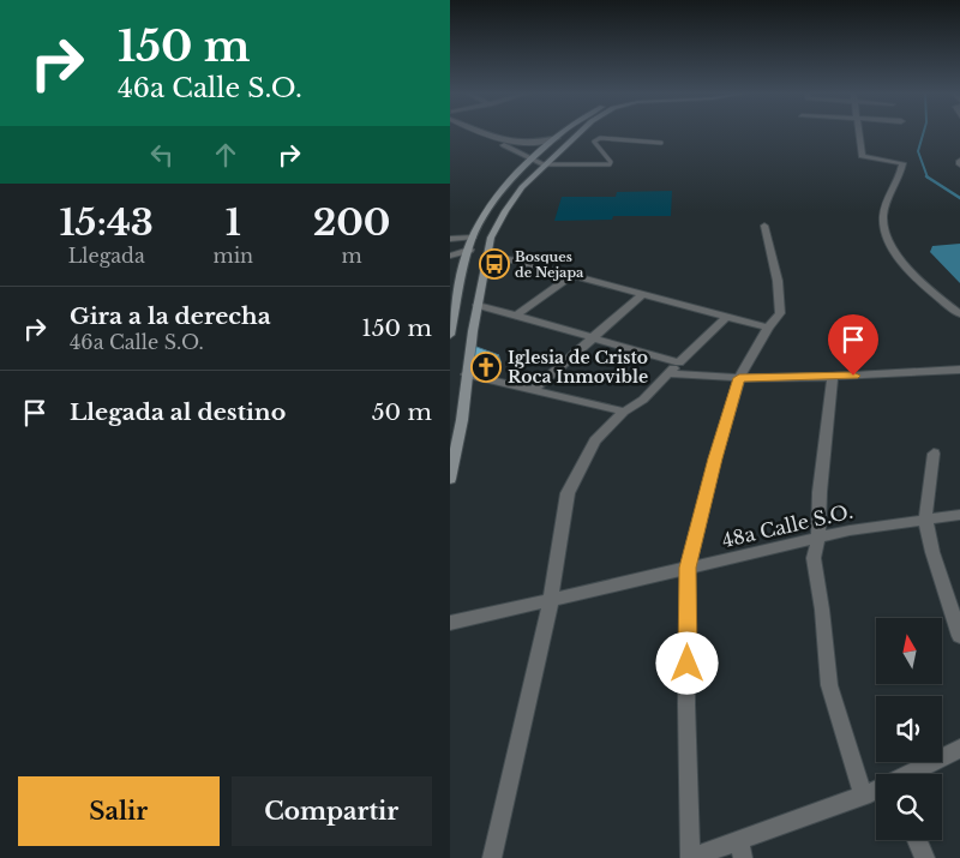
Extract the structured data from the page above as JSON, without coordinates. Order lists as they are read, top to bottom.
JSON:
{
  "streets": {
    "street": ["48a Calle S.O."]
  },
  "places": {
    "bus stop": ["Bosques de Nejapa"],
    "church": ["Iglesia de Cristo Roca Inmovible"]
  },
  "north": "top",
  "page": {
    "turn": ["150 m", "46a Calle S.O."],
    "eta": [
      "15:43",
      "Llegada",
      "1",
      "min",
      "200",
      "m"
    ],
    "list": [
      {
        "name": "Gira a la derecha",
        "note": "46a Calle S.O.",
        "value": "150 m"
      },
      {
        "name": "Llegada al destino",
        "value": "50 m"
      }
    ],
    "buttons": ["Salir", "Compartir"]
  }
}
